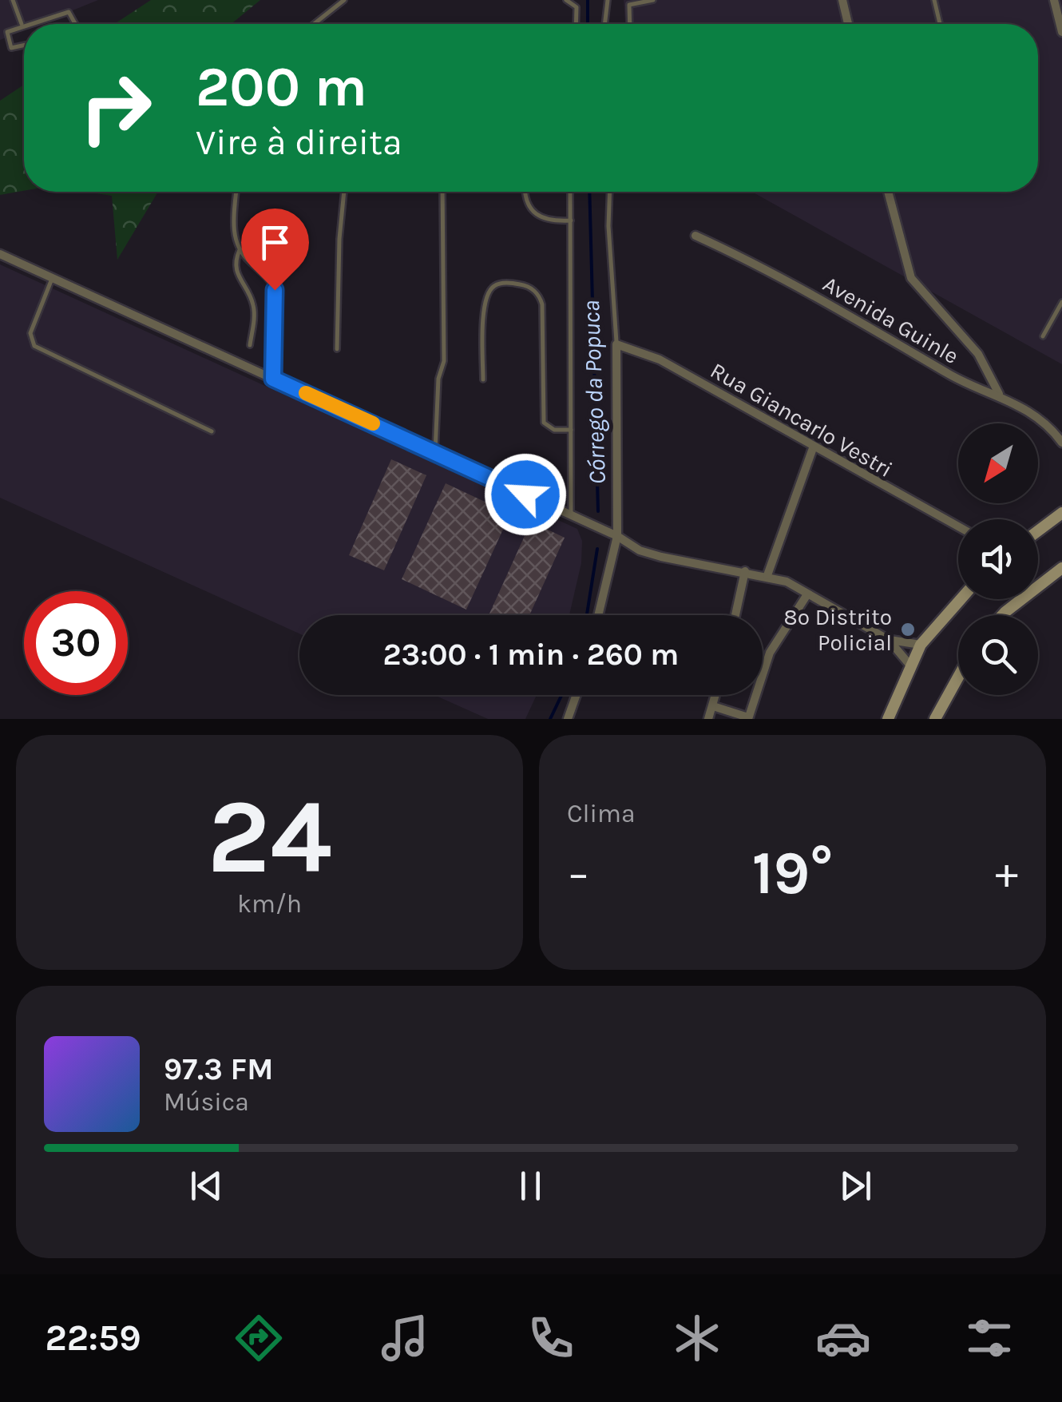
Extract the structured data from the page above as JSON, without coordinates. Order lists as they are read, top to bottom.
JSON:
{
  "streets": {
    "street": ["Avenida Guinle", "Rua Giancarlo Vestri"]
  },
  "water": ["Córrego da Popuca"],
  "places": ["8º Distrito Policial"],
  "north": "bottom left",
  "page": {
    "turn": ["200 m", "Vire à direita"],
    "limit": "30",
    "trip": "23:00 · 1 min · 260 m",
    "tile": [
      ["24", "km/h"],
      "Clima"
    ],
    "heat": ["−", "19°", "+"],
    "song": ["97.3 FM", "Música"],
    "tabs": "22:59"
  }
}
